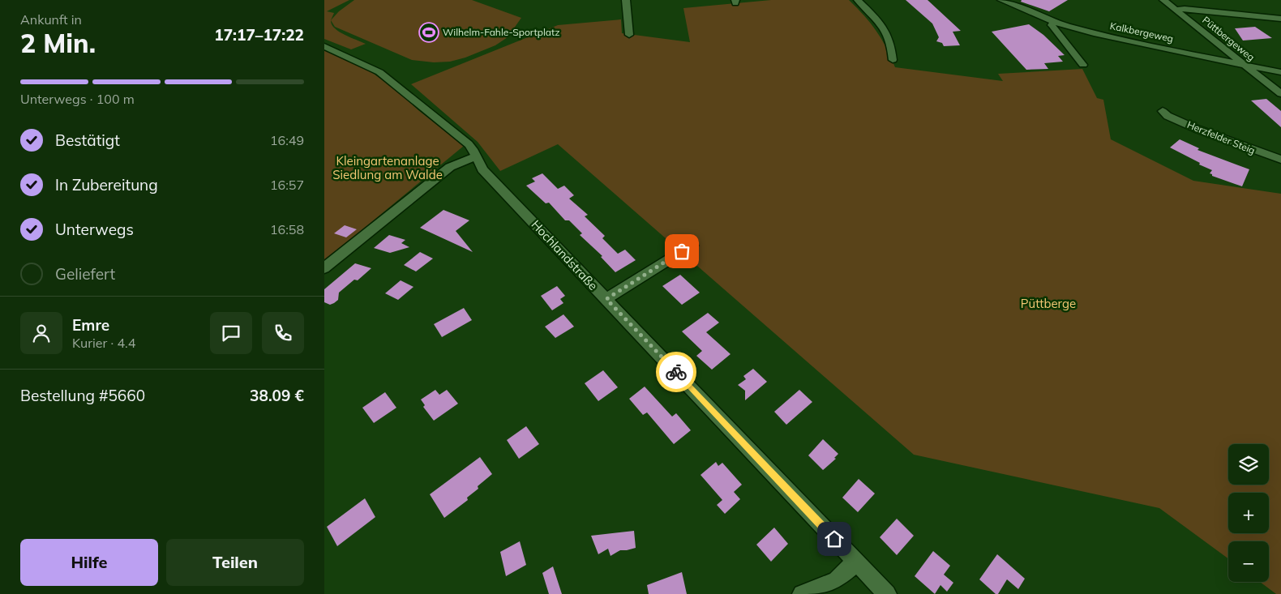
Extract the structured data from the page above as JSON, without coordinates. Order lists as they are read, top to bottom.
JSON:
{
  "streets": {
    "street": [
      "Kalkbergeweg",
      "Püttbergeweg",
      "Herzfelder Steig",
      "Hochlandstraße"
    ]
  },
  "crossings": [
    ["Kalkbergeweg", "Püttbergeweg"]
  ],
  "parks": ["Kleingartenanlage Siedlung am Walde", "Püttberge"],
  "places": {
    "sports": ["Wilhelm-Fahle-Sportplatz"]
  },
  "page": {
    "heading": ["2 Min.", "Ankunft in", "17:17–17:22"],
    "panel": [
      "Emre",
      "Kurier · 4.4",
      "Bestellung #5660",
      "38.09 €"
    ],
    "bar": "Unterwegs · 100 m",
    "list": [
      ["Bestätigt", "16:49"],
      ["In Zubereitung", "16:57"],
      ["Unterwegs", "16:58"],
      "Geliefert"
    ],
    "map_buttons": ["+", "−"],
    "buttons": ["Hilfe", "Teilen"]
  }
}
